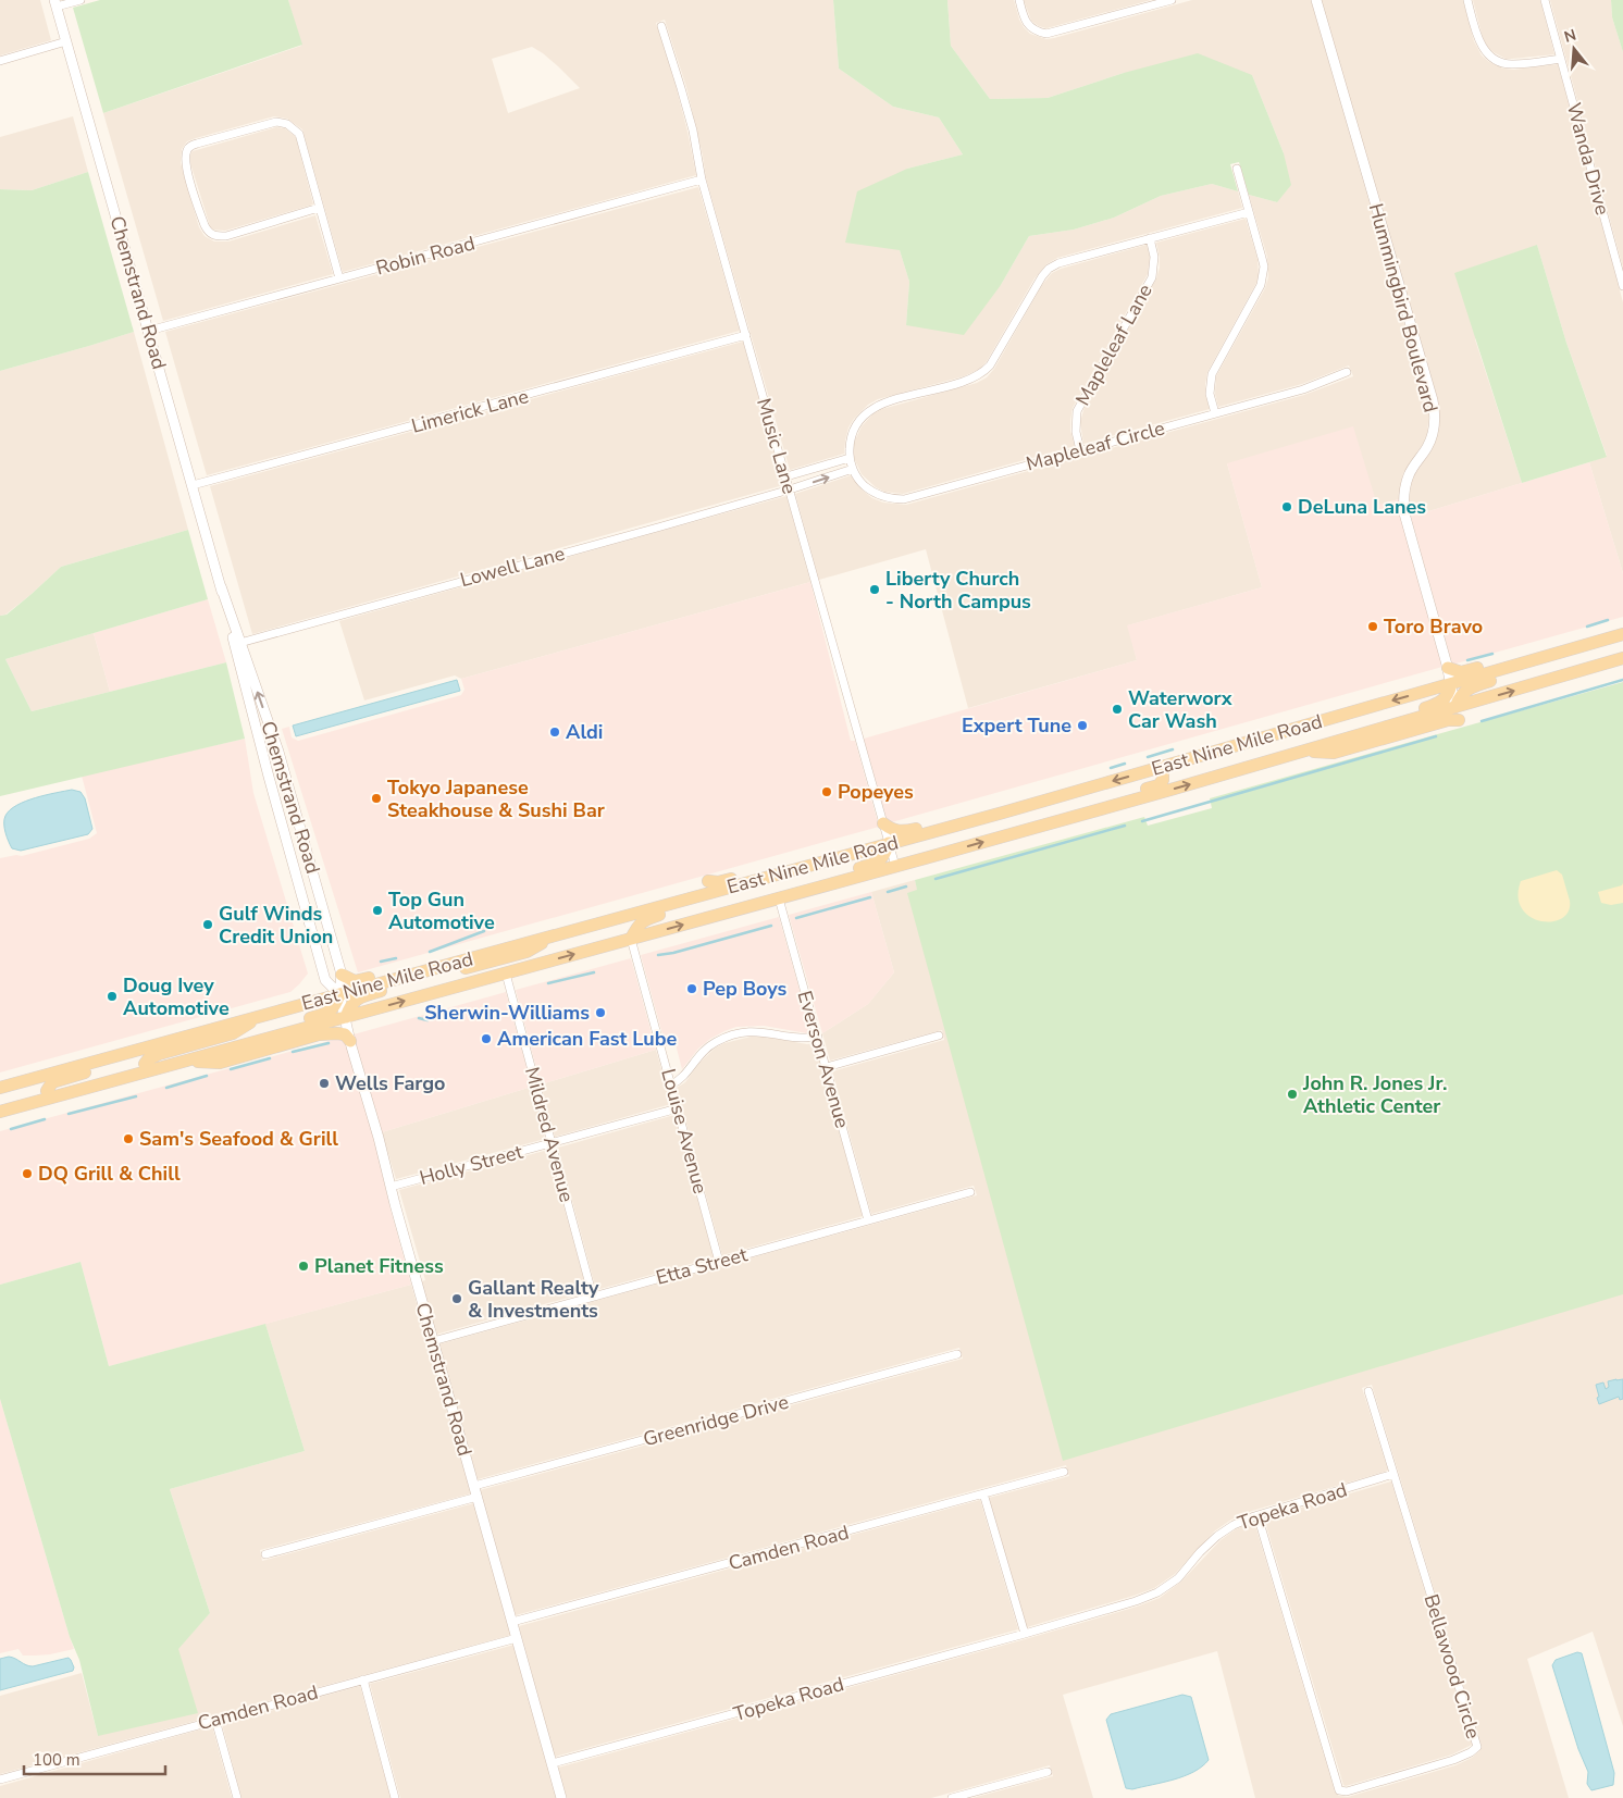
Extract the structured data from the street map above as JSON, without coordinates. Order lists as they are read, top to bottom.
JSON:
{
  "streets": {
    "main road": ["East Nine Mile Road"],
    "street": [
      "Wanda Drive",
      "Robin Road",
      "Chemstrand Road",
      "Hummingbird Boulevard",
      "Mapleleaf Lane",
      "Limerick Lane",
      "Music Lane",
      "Mapleleaf Circle",
      "Lowell Lane",
      "Everson Avenue",
      "Louise Avenue",
      "Mildred Avenue",
      "Holly Street",
      "Etta Street",
      "Greenridge Drive",
      "Topeka Road",
      "Camden Road",
      "Bellawood Circle"
    ]
  },
  "crossings": [
    ["Robin Road", "Chemstrand Road"],
    ["Robin Road", "Music Lane"],
    ["Chemstrand Road", "Limerick Lane"],
    ["Chemstrand Road", "Lowell Lane"],
    ["Chemstrand Road", "East Nine Mile Road"],
    ["Chemstrand Road", "Holly Street"],
    ["Chemstrand Road", "Etta Street"],
    ["Chemstrand Road", "Greenridge Drive"],
    ["Chemstrand Road", "Topeka Road"],
    ["Chemstrand Road", "Camden Road"],
    ["Hummingbird Boulevard", "East Nine Mile Road"],
    ["Mapleleaf Lane", "Mapleleaf Circle"],
    ["Limerick Lane", "Music Lane"],
    ["Music Lane", "Lowell Lane"],
    ["Music Lane", "East Nine Mile Road"],
    ["East Nine Mile Road", "Everson Avenue"],
    ["East Nine Mile Road", "Louise Avenue"],
    ["East Nine Mile Road", "Mildred Avenue"],
    ["Everson Avenue", "Etta Street"],
    ["Louise Avenue", "Holly Street"],
    ["Louise Avenue", "Etta Street"],
    ["Mildred Avenue", "Holly Street"],
    ["Mildred Avenue", "Etta Street"],
    ["Topeka Road", "Bellawood Circle"]
  ],
  "places": [
    "DeLuna Lanes",
    "Liberty Church - North Campus",
    "Toro Bravo",
    "Waterworx Car Wash",
    "Expert Tune",
    "Aldi",
    "Popeyes",
    "Tokyo Japanese Steakhouse & Sushi Bar",
    "Top Gun Automotive",
    "Gulf Winds Credit Union",
    "Pep Boys",
    "Doug Ivey Automotive",
    "Sherwin-Williams",
    "American Fast Lube",
    "Wells Fargo",
    "John R. Jones Jr. Athletic Center",
    "Sam's Seafood & Grill",
    "DQ Grill & Chill",
    "Planet Fitness",
    "Gallant Realty & Investments"
  ],
  "scale_bar": "100 m",
  "north": "top"
}
